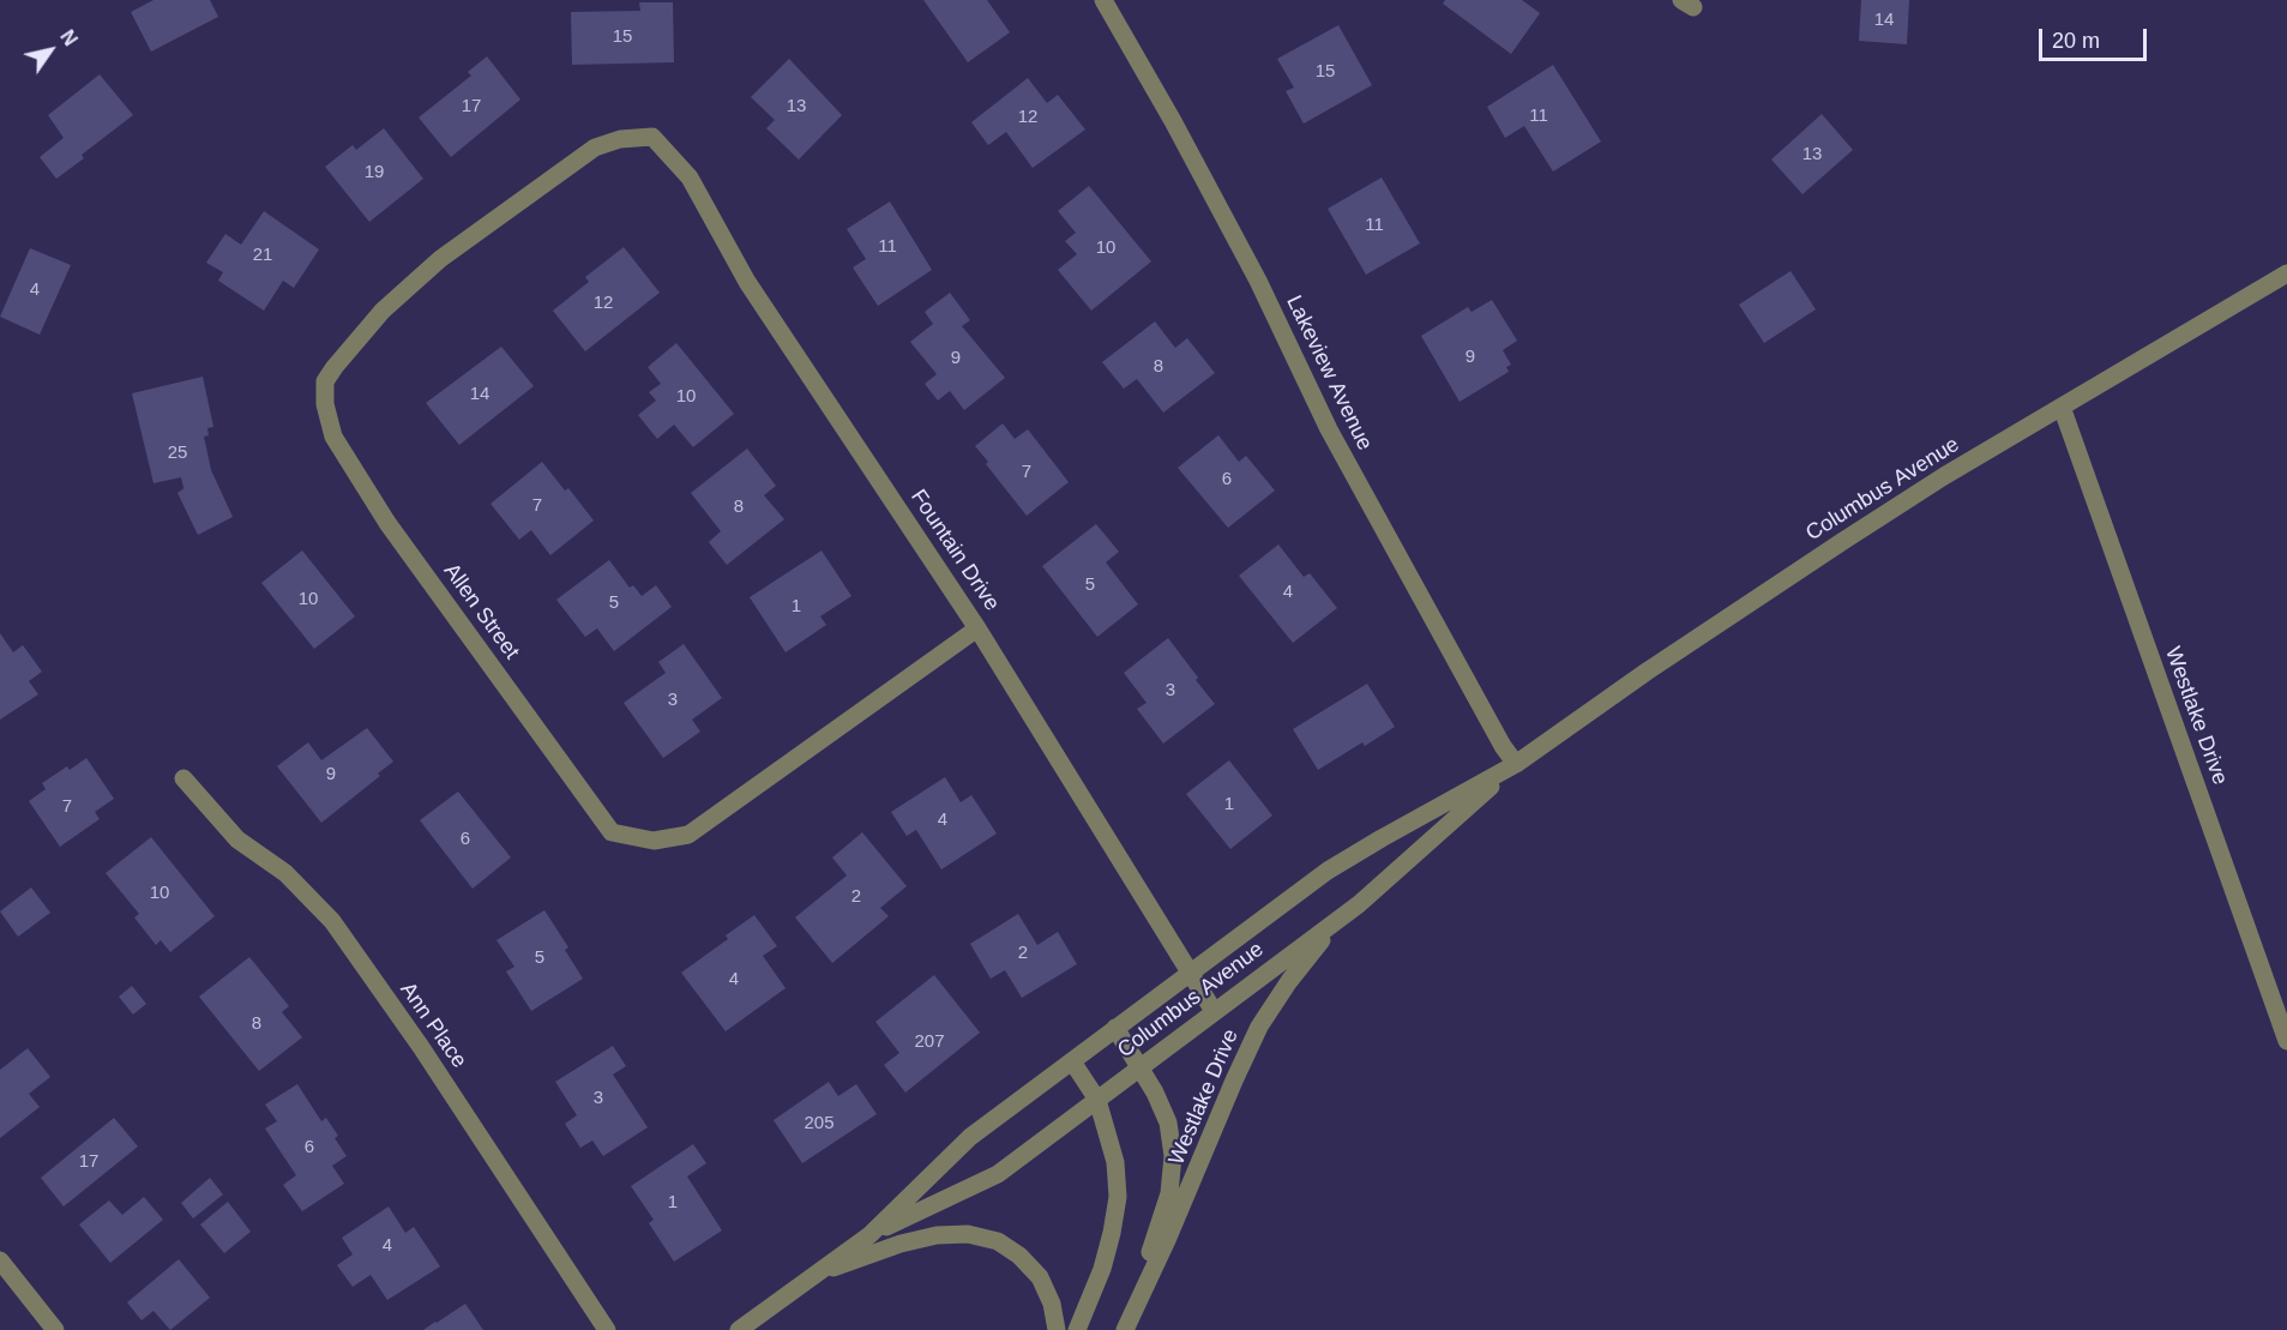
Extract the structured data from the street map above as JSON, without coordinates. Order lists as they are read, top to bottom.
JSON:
{
  "streets": {
    "street": [
      "Lakeview Avenue",
      "Columbus Avenue",
      "Fountain Drive",
      "Allen Street",
      "Westlake Drive",
      "Ann Place"
    ]
  },
  "crossings": [
    ["Lakeview Avenue", "Columbus Avenue"],
    ["Columbus Avenue", "Fountain Drive"],
    ["Columbus Avenue", "Westlake Drive"],
    ["Fountain Drive", "Allen Street"]
  ],
  "house_numbers": [
    "14",
    "15",
    "15",
    "17",
    "13",
    "11",
    "12",
    "13",
    "19",
    "11",
    "11",
    "10",
    "21",
    "4",
    "12",
    "9",
    "9",
    "8",
    "14",
    "10",
    "25",
    "7",
    "6",
    "7",
    "8",
    "5",
    "4",
    "10",
    "5",
    "1",
    "3",
    "3",
    "9",
    "1",
    "7",
    "4",
    "6",
    "10",
    "2",
    "2",
    "5",
    "4",
    "8",
    "207",
    "3",
    "205",
    "6",
    "17",
    "1",
    "4"
  ],
  "scale_bar": "20 m",
  "north": "top right"
}
